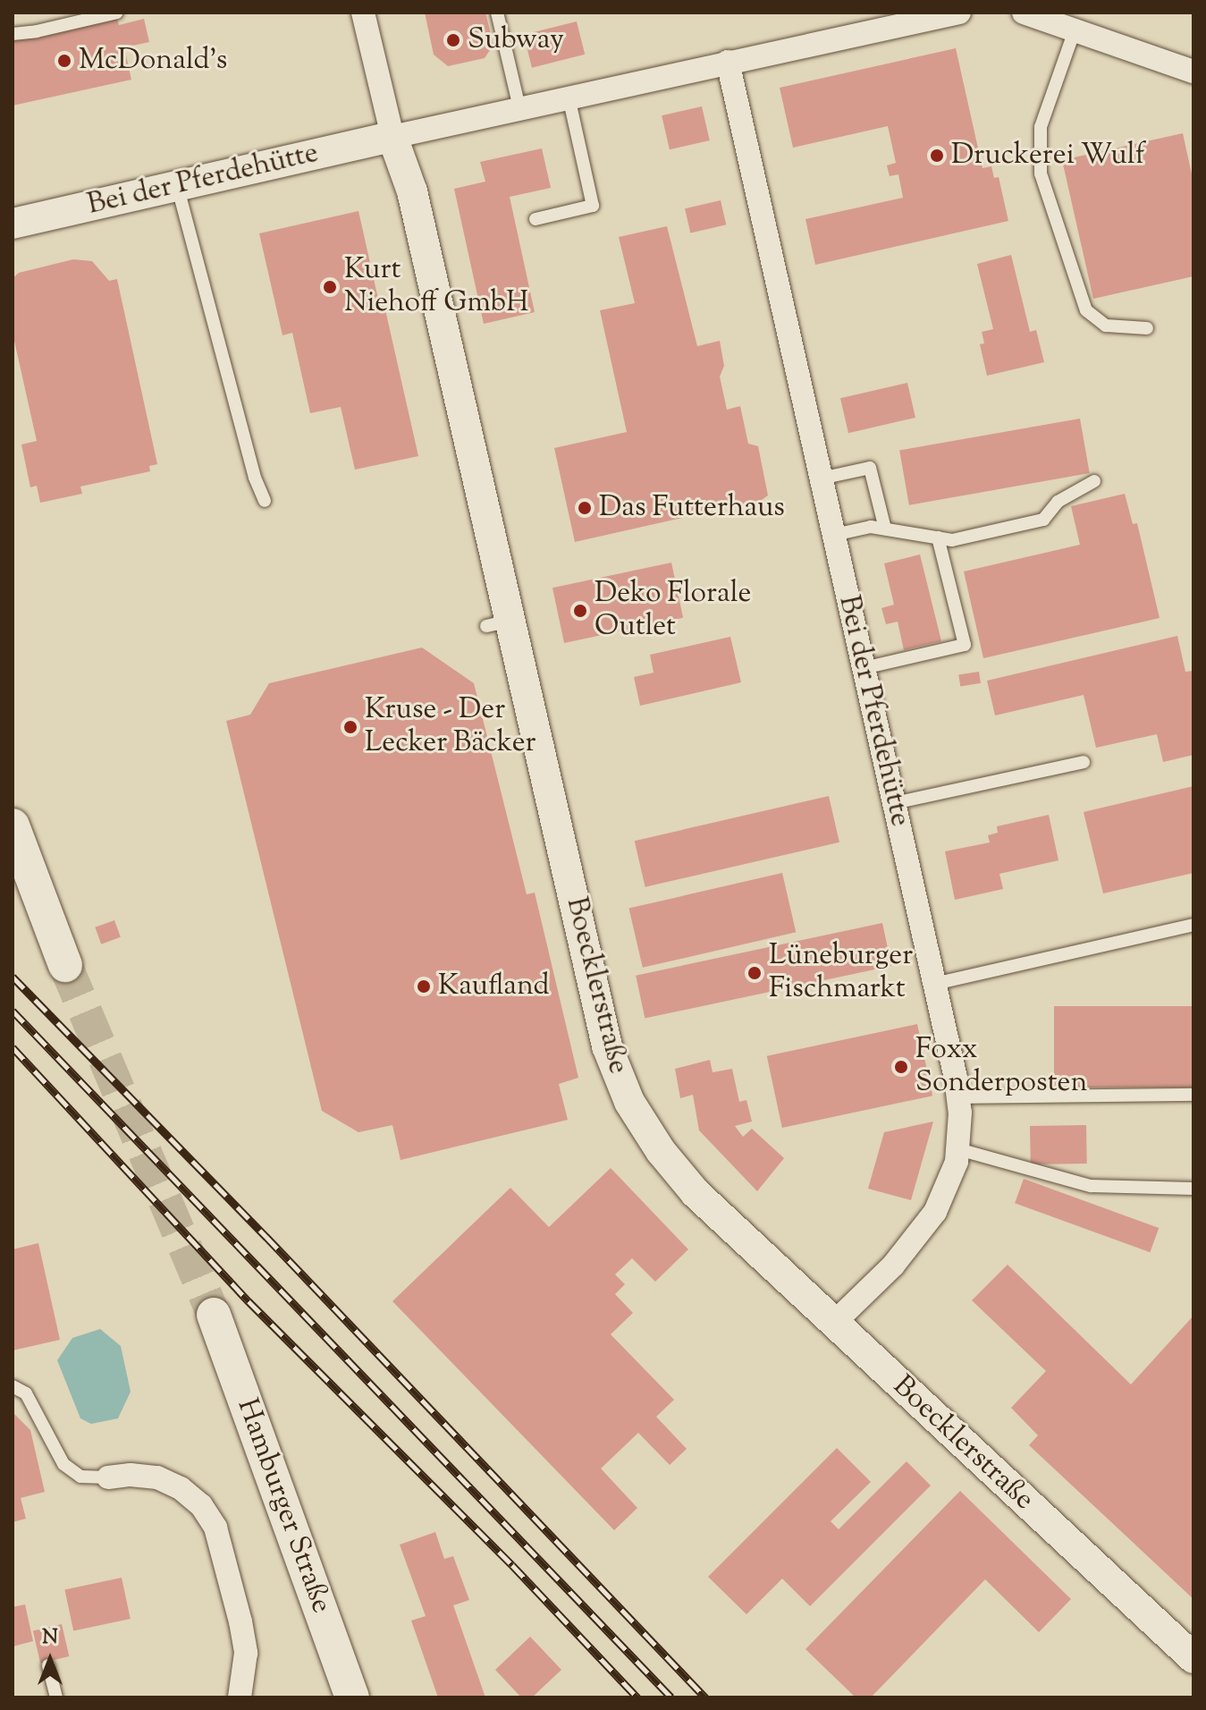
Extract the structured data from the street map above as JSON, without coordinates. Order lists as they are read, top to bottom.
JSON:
{
  "streets": {
    "main road": ["Hamburger Straße"],
    "street": ["Bei der Pferdehütte", "Boecklerstraße"]
  },
  "crossings": [
    ["Bei der Pferdehütte", "Boecklerstraße"]
  ],
  "places": [
    "Subway",
    "McDonald's",
    "Druckerei Wulf",
    "Kurt Niehoff GmbH",
    "Das Futterhaus",
    "Deko Florale Outlet",
    "Kruse - Der Lecker Bäcker",
    "Lüneburger Fischmarkt",
    "Kaufland",
    "Foxx Sonderposten"
  ],
  "north": "top"
}
